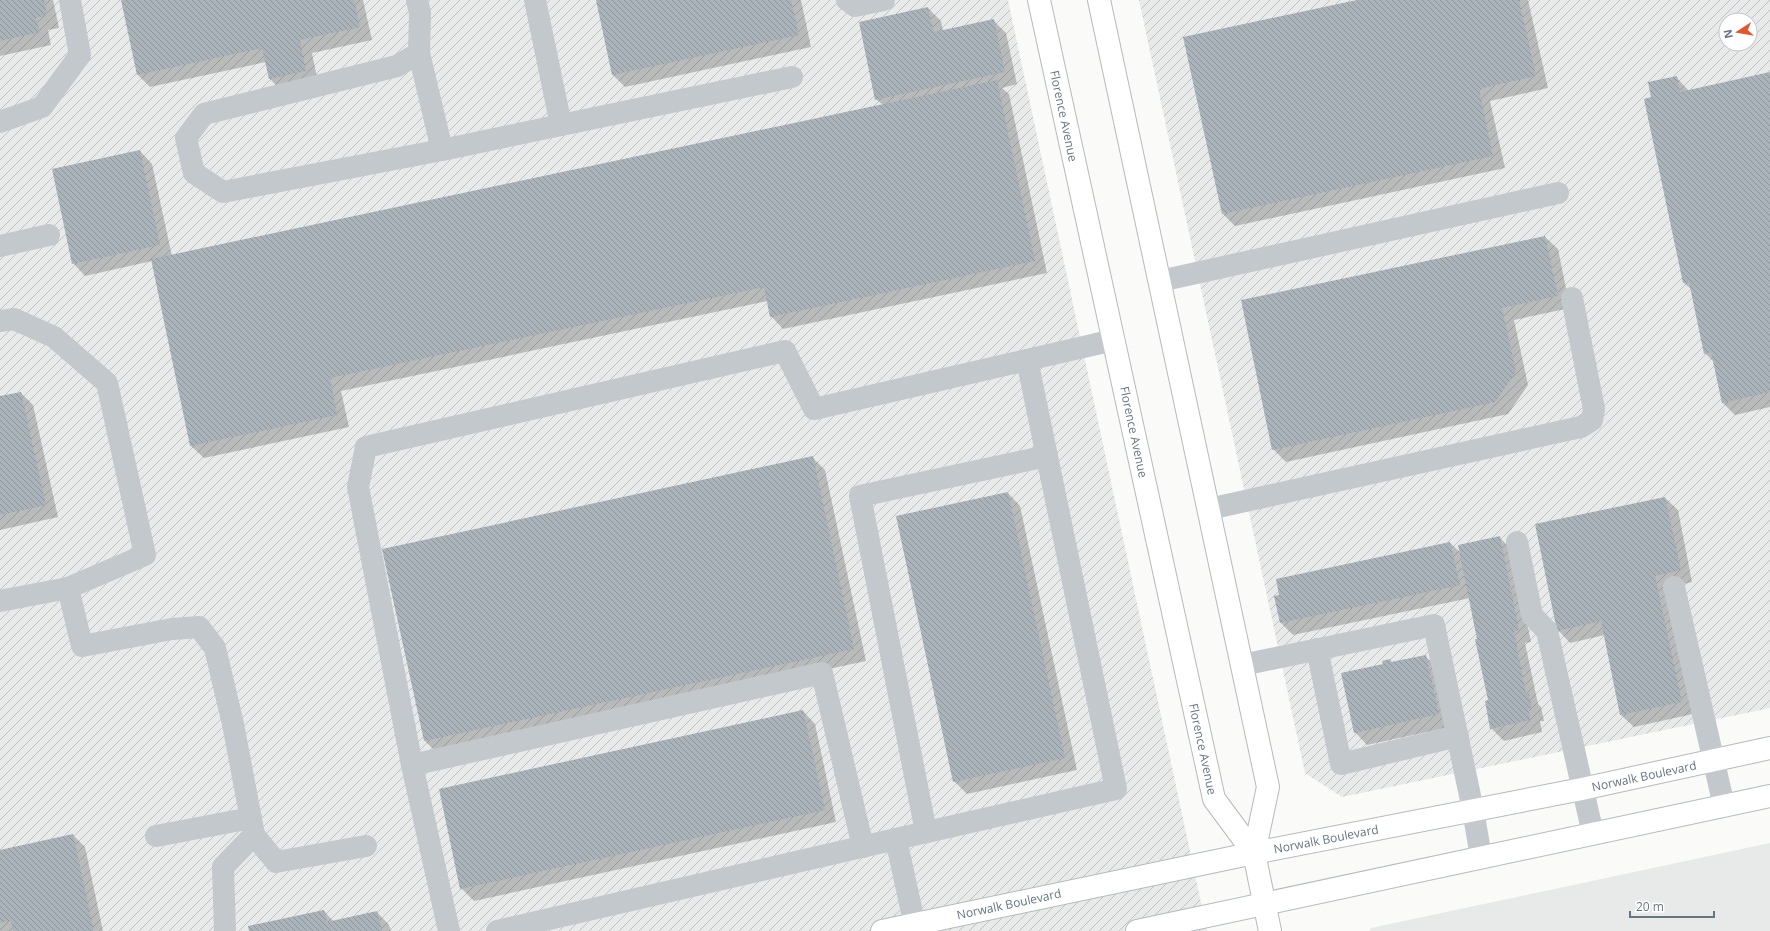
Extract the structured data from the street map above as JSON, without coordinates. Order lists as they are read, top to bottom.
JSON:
{
  "streets": {
    "main road": ["Florence Avenue", "Norwalk Boulevard"]
  },
  "crossings": [
    ["Florence Avenue", "Norwalk Boulevard"]
  ],
  "scale_bar": "20 m",
  "north": "left"
}
